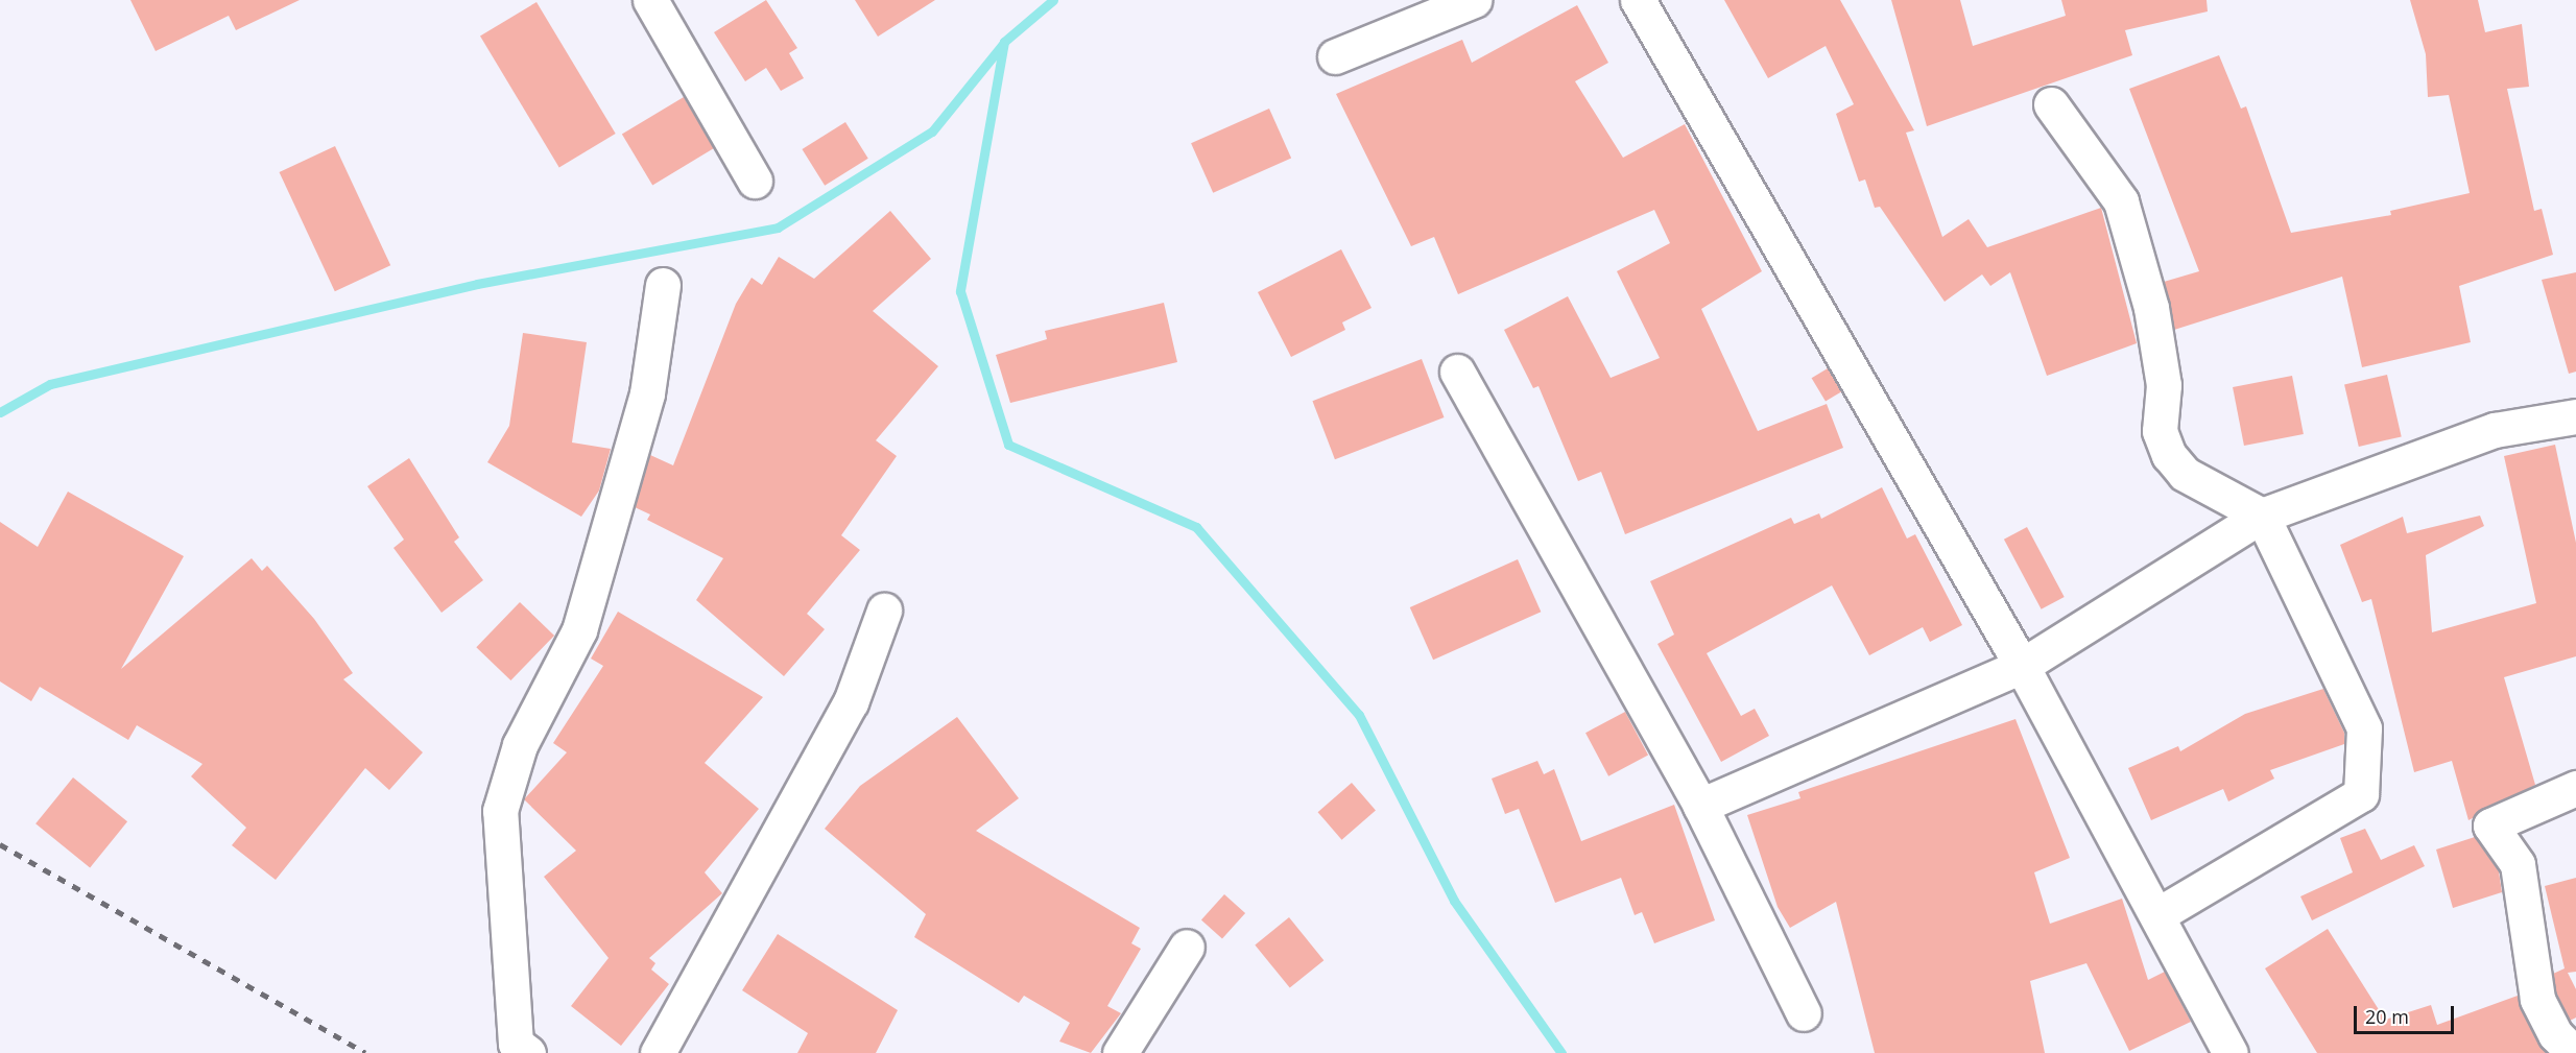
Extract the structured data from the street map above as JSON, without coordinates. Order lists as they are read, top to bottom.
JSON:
{
  "scale_bar": "20 m"
}
